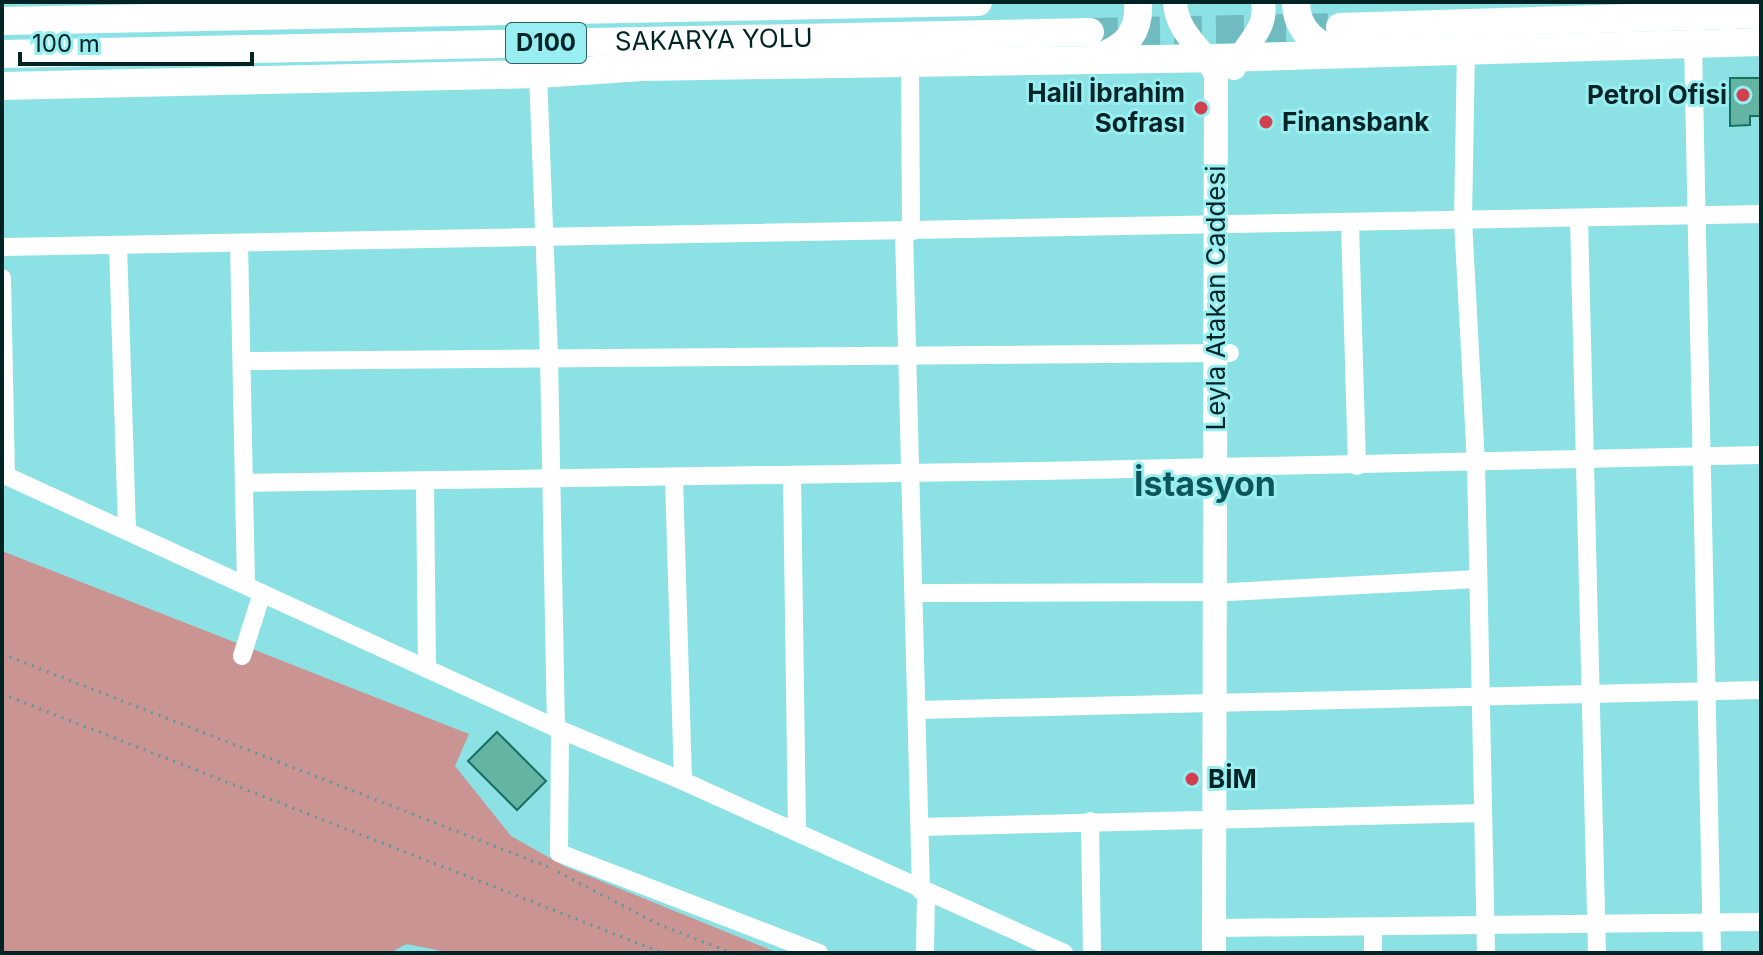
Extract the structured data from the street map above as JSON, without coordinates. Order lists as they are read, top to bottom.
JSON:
{
  "streets": {
    "highway": ["SAKARYA YOLU", "D100"],
    "main road": ["Leyla Atakan Caddesi"]
  },
  "districts": ["İstasyon"],
  "places": [
    "Petrol Ofisi",
    "Halil İbrahim Sofrası",
    "Finansbank",
    "BİM"
  ],
  "scale_bar": "100 m"
}
